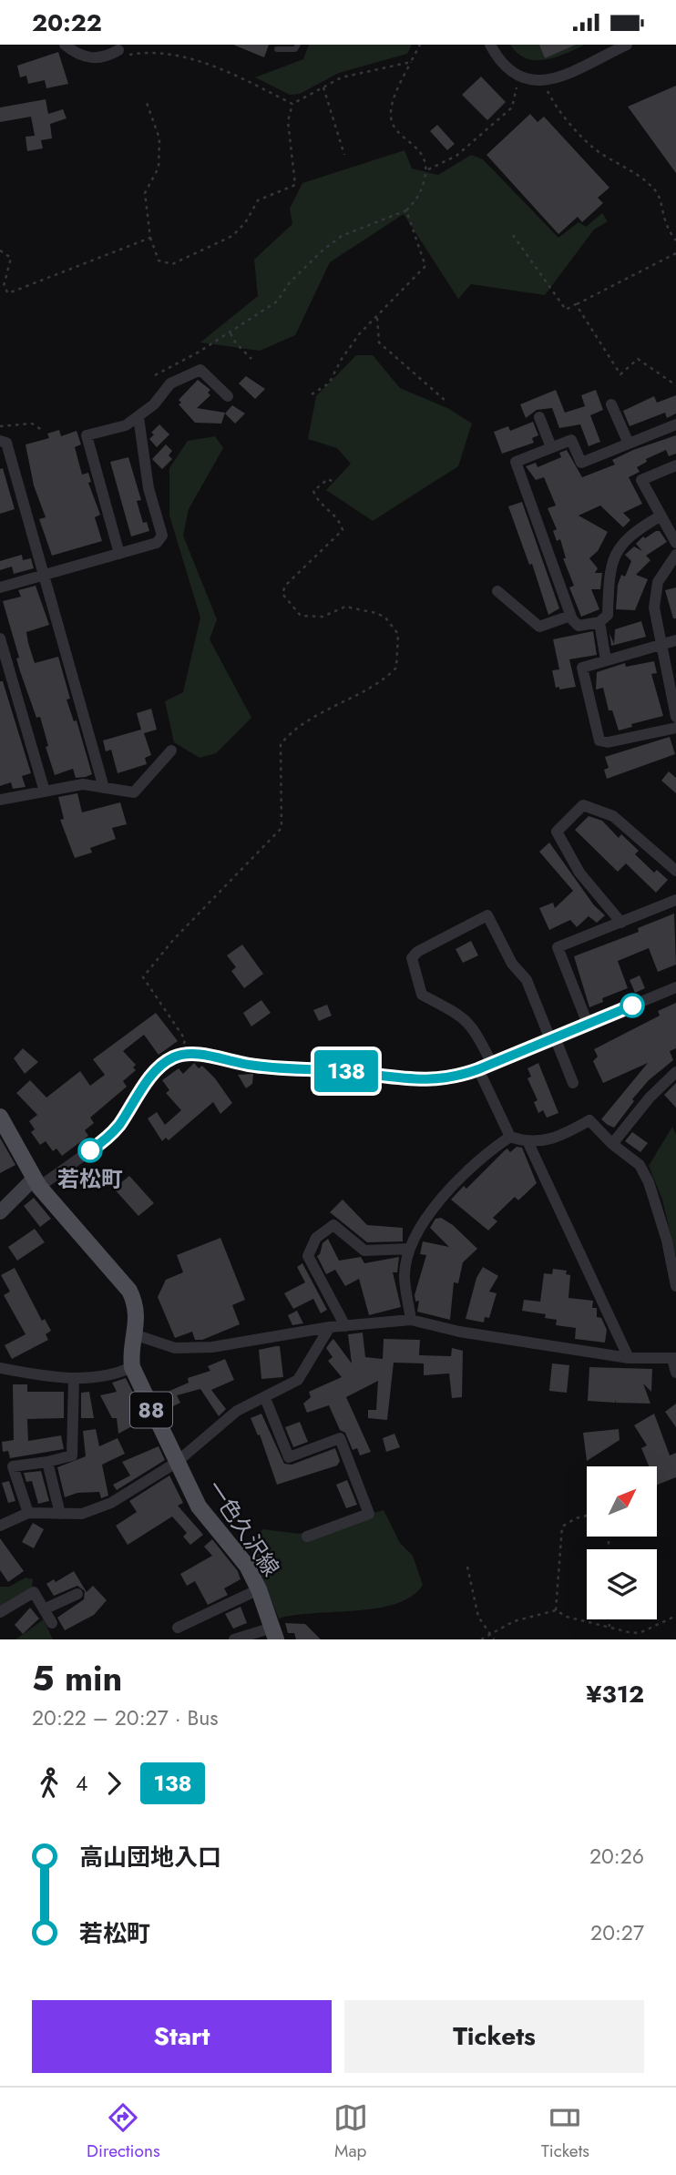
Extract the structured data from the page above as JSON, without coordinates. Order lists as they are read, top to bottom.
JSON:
{
  "streets": {
    "main road": ["88", "一色久沢線"]
  },
  "crossings": [
    ["88", "一色久沢線"]
  ],
  "places": ["若松町"],
  "lines": ["bus line 138"],
  "north": "top right",
  "page": {
    "status": "20:22",
    "on_map": "138",
    "heading": ["5 min", "20:22 – 20:27 · Bus", "¥312"],
    "legs": ["4", "138"],
    "list": [
      {
        "name": "高山団地入口",
        "value": "20:26"
      },
      {
        "name": "若松町",
        "value": "20:27"
      }
    ],
    "buttons": ["Start", "Tickets"],
    "tabs": ["Directions", "Map", "Tickets"]
  }
}
